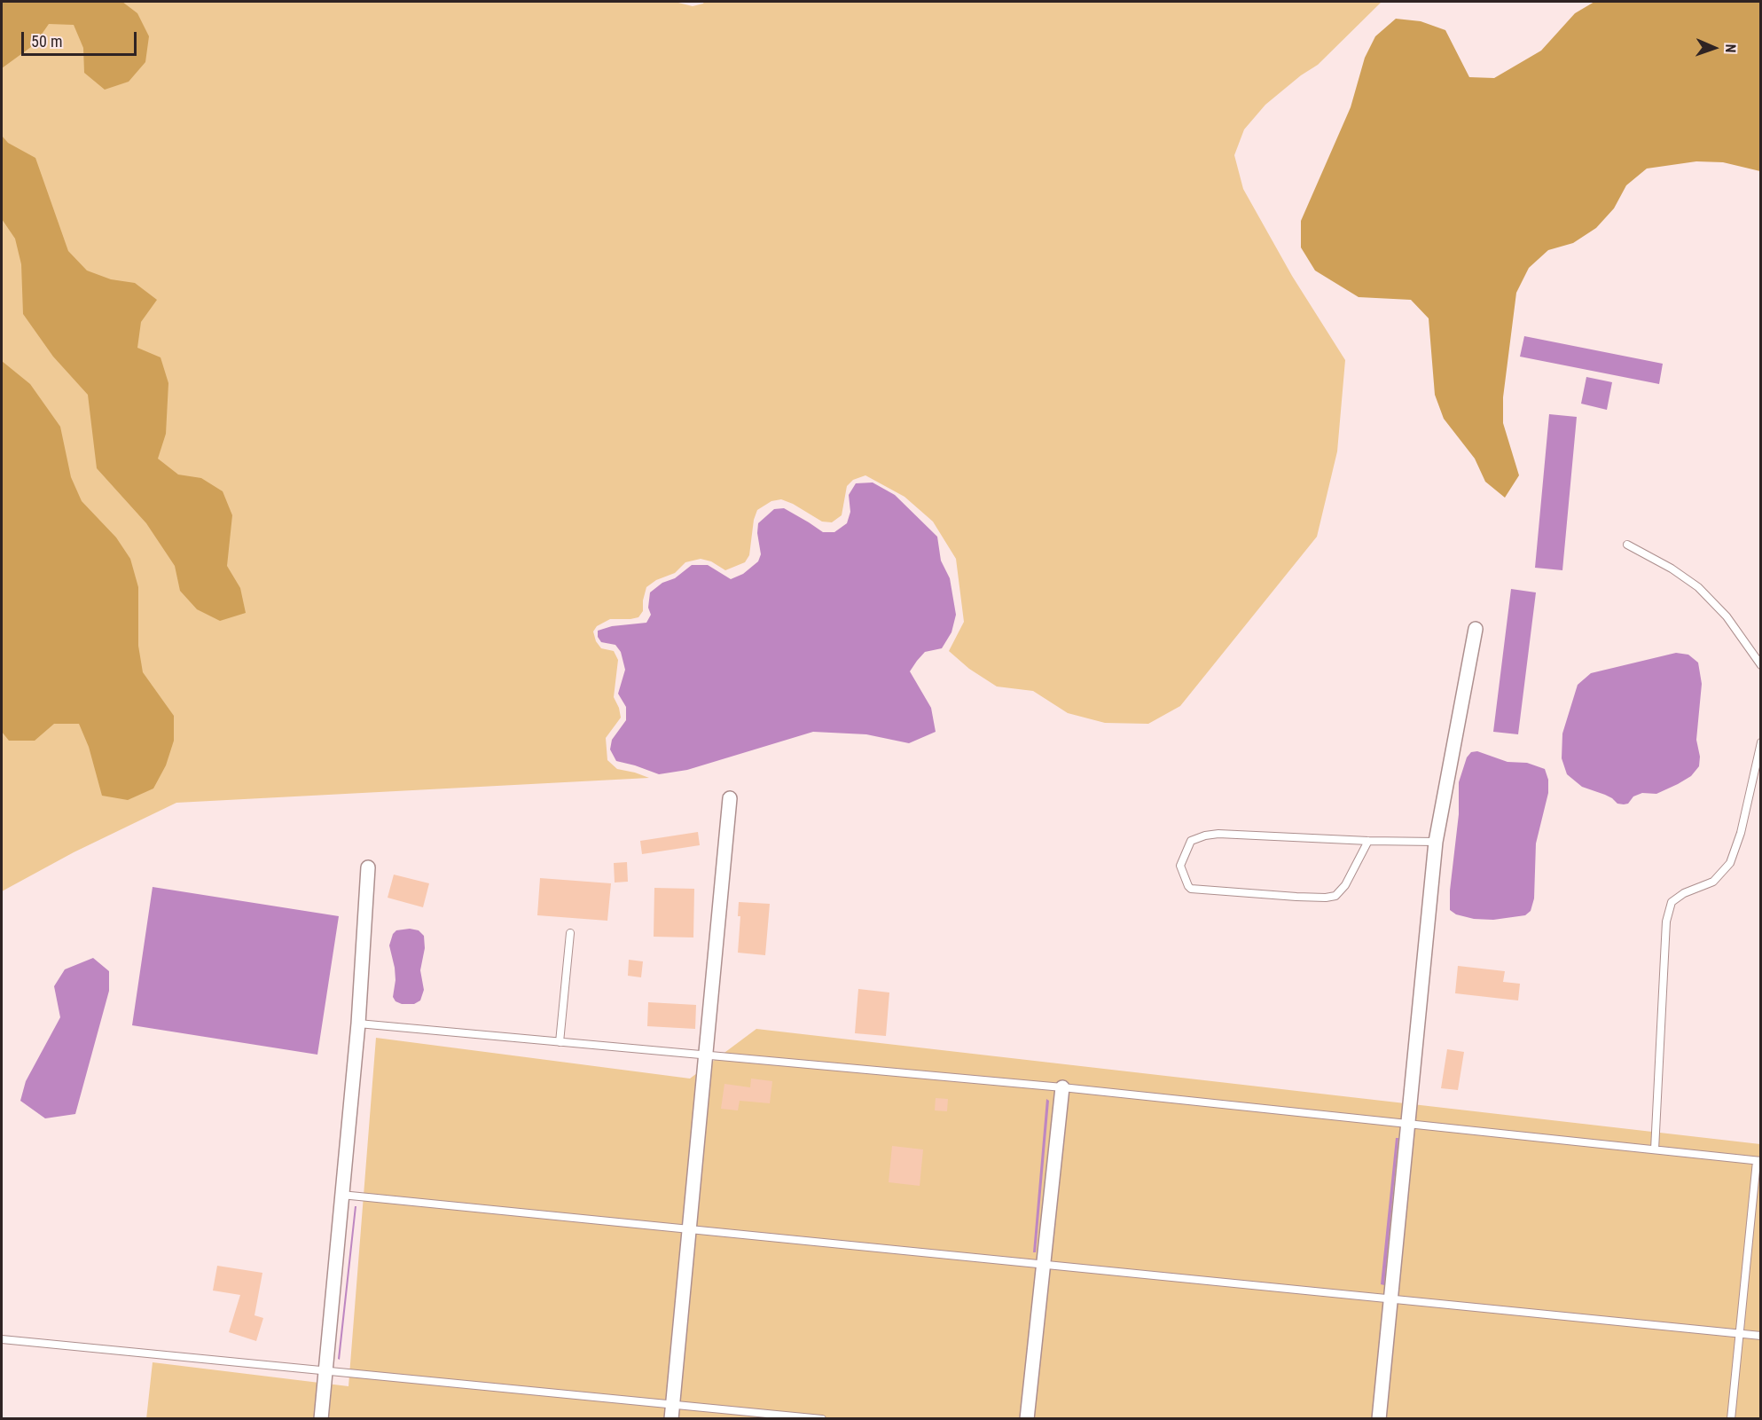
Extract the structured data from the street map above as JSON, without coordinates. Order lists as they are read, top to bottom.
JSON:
{
  "scale_bar": "50 m",
  "north": "right"
}
